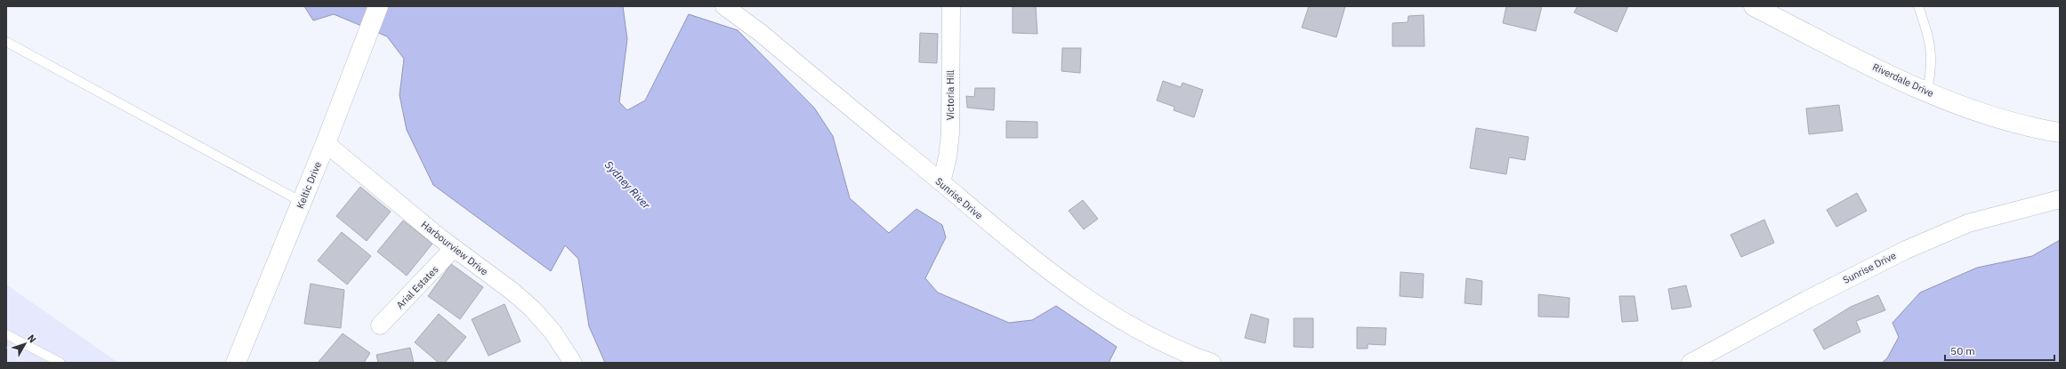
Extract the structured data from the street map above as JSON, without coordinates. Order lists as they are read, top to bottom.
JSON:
{
  "streets": {
    "main road": ["Riverdale Drive", "Keltic Drive"],
    "street": [
      "Victoria Hill",
      "Sunrise Drive",
      "Harbourview Drive",
      "Arial Estates"
    ]
  },
  "crossings": [
    ["Victoria Hill", "Sunrise Drive"],
    ["Keltic Drive", "Harbourview Drive"],
    ["Harbourview Drive", "Arial Estates"]
  ],
  "water": ["Sydney River"],
  "scale_bar": "50 m",
  "north": "top right"
}
